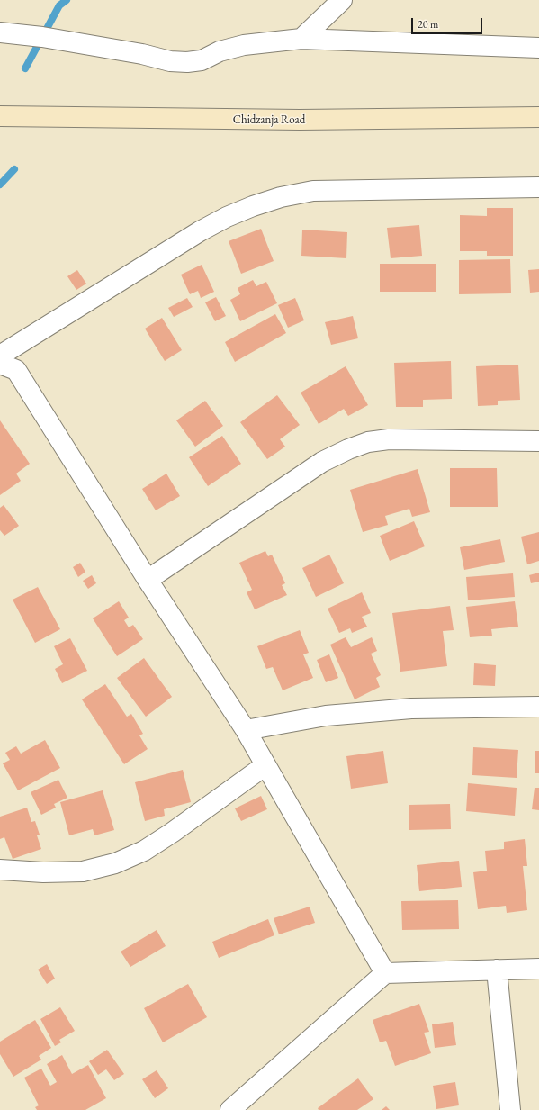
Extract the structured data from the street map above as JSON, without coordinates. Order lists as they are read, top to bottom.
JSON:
{
  "streets": {
    "street": ["Chidzanja Road"]
  },
  "scale_bar": "20 m"
}
